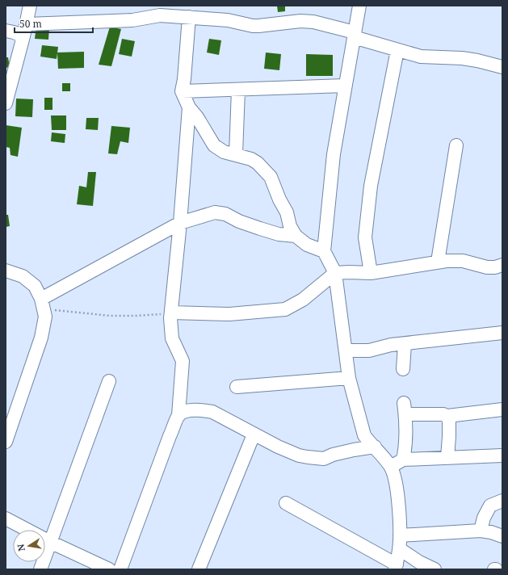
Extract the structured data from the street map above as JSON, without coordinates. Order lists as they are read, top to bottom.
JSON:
{
  "scale_bar": "50 m",
  "north": "left"
}
